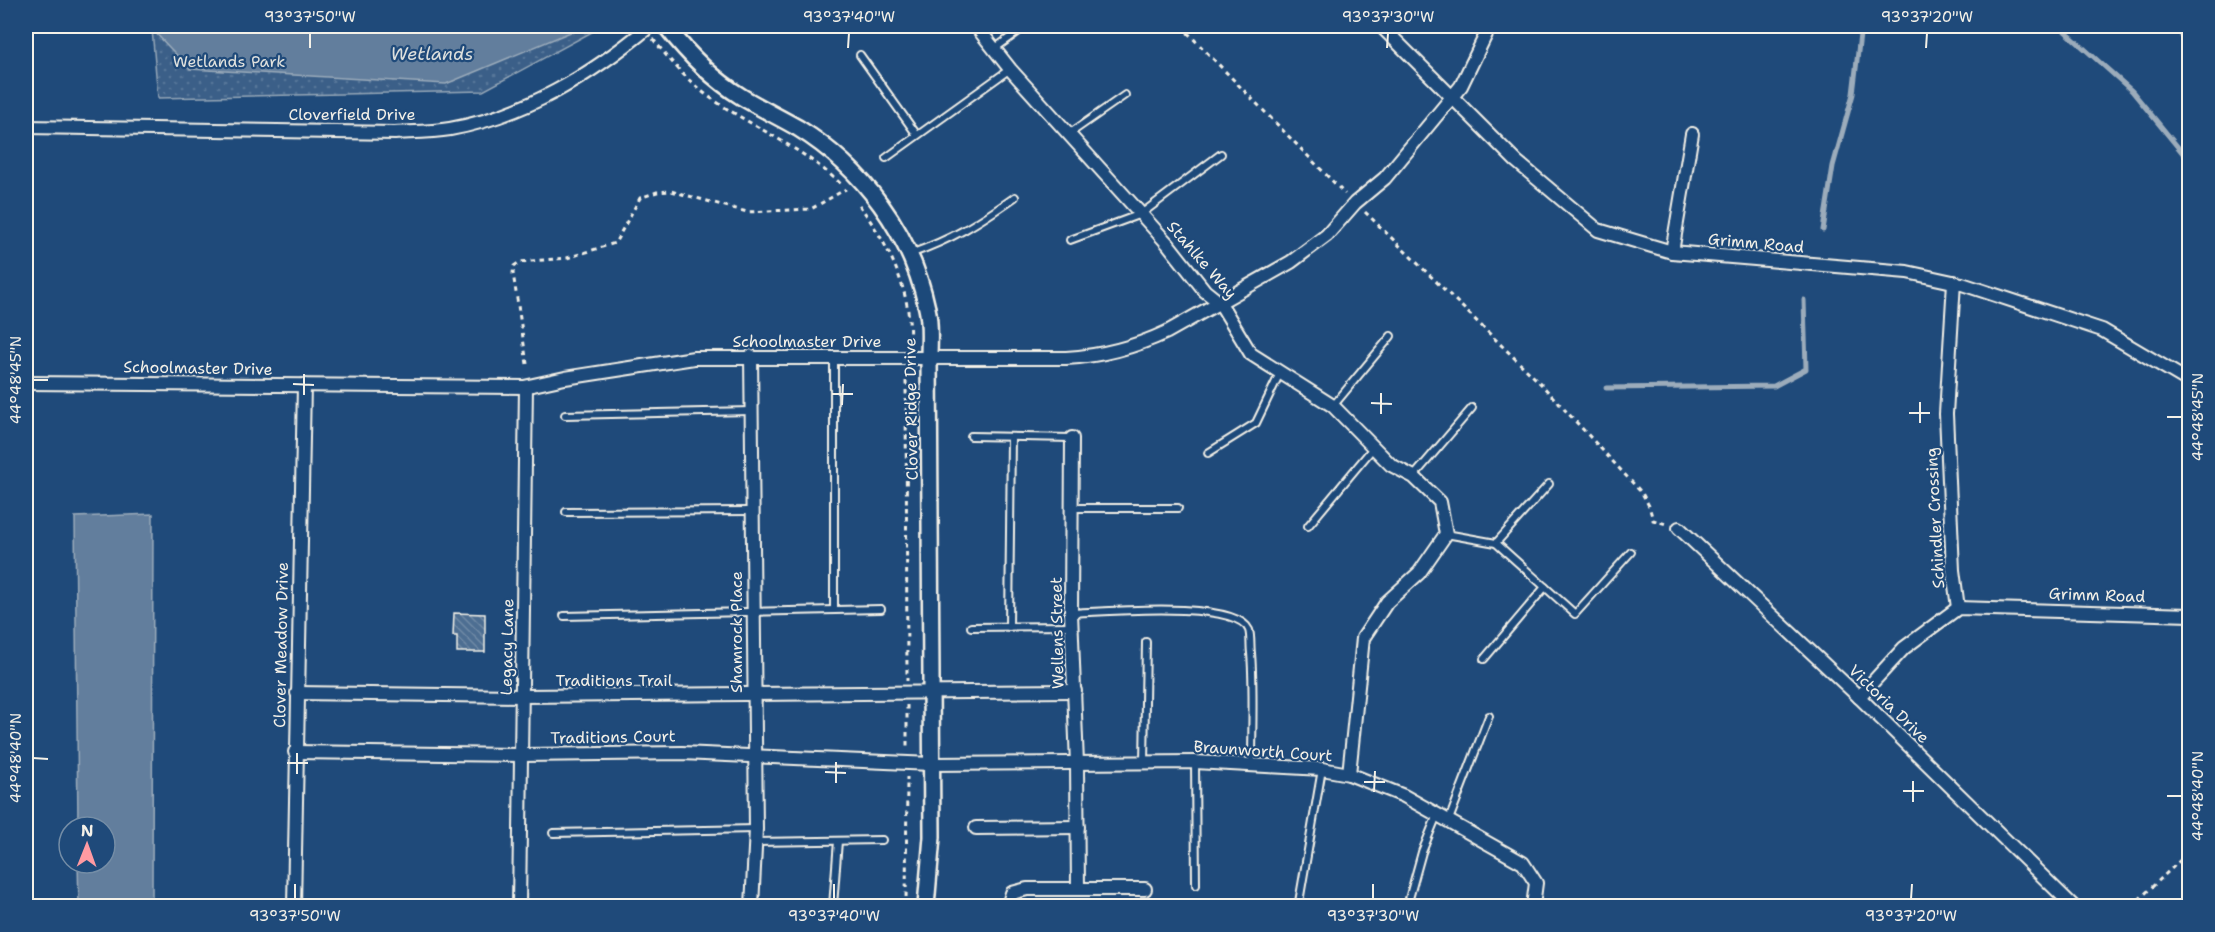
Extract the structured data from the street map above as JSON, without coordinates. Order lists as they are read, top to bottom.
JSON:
{
  "streets": {
    "street": [
      "Cloverfield Drive",
      "Grimm Road",
      "Stahlke Way",
      "Schoolmaster Drive",
      "Clover Ridge Drive",
      "Schindler Crossing",
      "Shamrock Place",
      "Wellens Street",
      "Clover Meadow Drive",
      "Legacy Lane",
      "Traditions Trail",
      "Victoria Drive",
      "Traditions Court",
      "Braunworth Court"
    ]
  },
  "crossings": [
    ["Grimm Road", "Schoolmaster Drive"],
    ["Grimm Road", "Schindler Crossing"],
    ["Stahlke Way", "Schoolmaster Drive"],
    ["Schoolmaster Drive", "Clover Ridge Drive"],
    ["Schoolmaster Drive", "Shamrock Place"],
    ["Schoolmaster Drive", "Clover Meadow Drive"],
    ["Schoolmaster Drive", "Legacy Lane"],
    ["Clover Ridge Drive", "Traditions Trail"],
    ["Clover Ridge Drive", "Traditions Court"],
    ["Clover Ridge Drive", "Braunworth Court"],
    ["Shamrock Place", "Traditions Trail"],
    ["Shamrock Place", "Traditions Court"],
    ["Wellens Street", "Braunworth Court"],
    ["Clover Meadow Drive", "Traditions Trail"],
    ["Clover Meadow Drive", "Traditions Court"],
    ["Legacy Lane", "Traditions Trail"],
    ["Legacy Lane", "Traditions Court"],
    ["Traditions Court", "Braunworth Court"]
  ],
  "water": ["Wetlands"],
  "parks": ["Wetlands Park"],
  "north": "top",
  "coordinates": [
    "93°37'50\"W",
    "93°37'40\"W",
    "93°37'30\"W",
    "93°37'20\"W",
    "44°48'45\"N",
    "44°48'40\"N"
  ]
}
